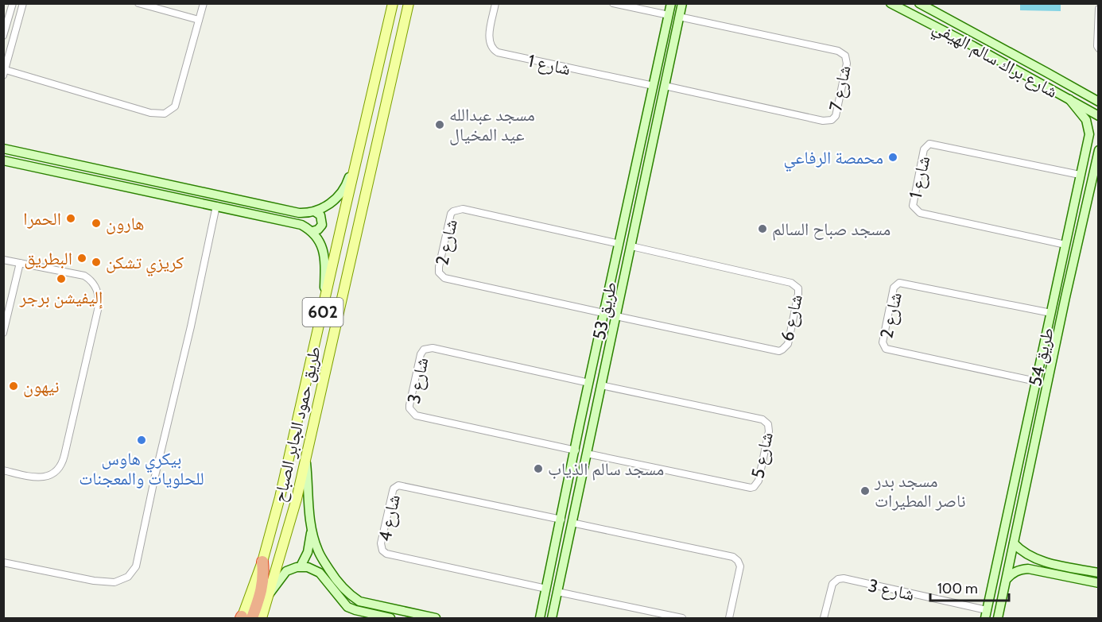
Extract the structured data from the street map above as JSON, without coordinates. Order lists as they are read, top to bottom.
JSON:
{
  "streets": {
    "main road": ["602", "طريق حمود الجابر الصباح"],
    "street": [
      "شارع براك سالم الهيفي",
      "شارع 1",
      "شارع 7",
      "شارع 2",
      "طريق 53",
      "شارع 6",
      "طريق 54",
      "شارع 3",
      "شارع 5",
      "شارع 4"
    ]
  },
  "crossings": [
    ["شارع براك سالم الهيفي", "طريق 54"],
    ["شارع 1", "طريق 53"],
    ["شارع 1", "طريق 54"],
    ["شارع 7", "طريق 53"],
    ["شارع 2", "طريق 53"],
    ["شارع 2", "طريق 54"],
    ["طريق 53", "شارع 6"],
    ["طريق 53", "شارع 3"],
    ["طريق 53", "شارع 5"],
    ["طريق 53", "شارع 4"],
    ["طريق 54", "شارع 3"]
  ],
  "places": [
    "مسجد عبدالله عيد المخيال",
    "محمصة الرفاعي",
    "الحمرا",
    "هارون",
    "مسجد صباح السالم",
    "البطريق",
    "كريزي تشكن",
    "إليفيشن برجر",
    "نيهون",
    "بيكري هاوس للحلويات والمعجنات",
    "مسجد سالم الذياب",
    "مسجد بدر ناصر المطيرات"
  ],
  "scale_bar": "100 m"
}
